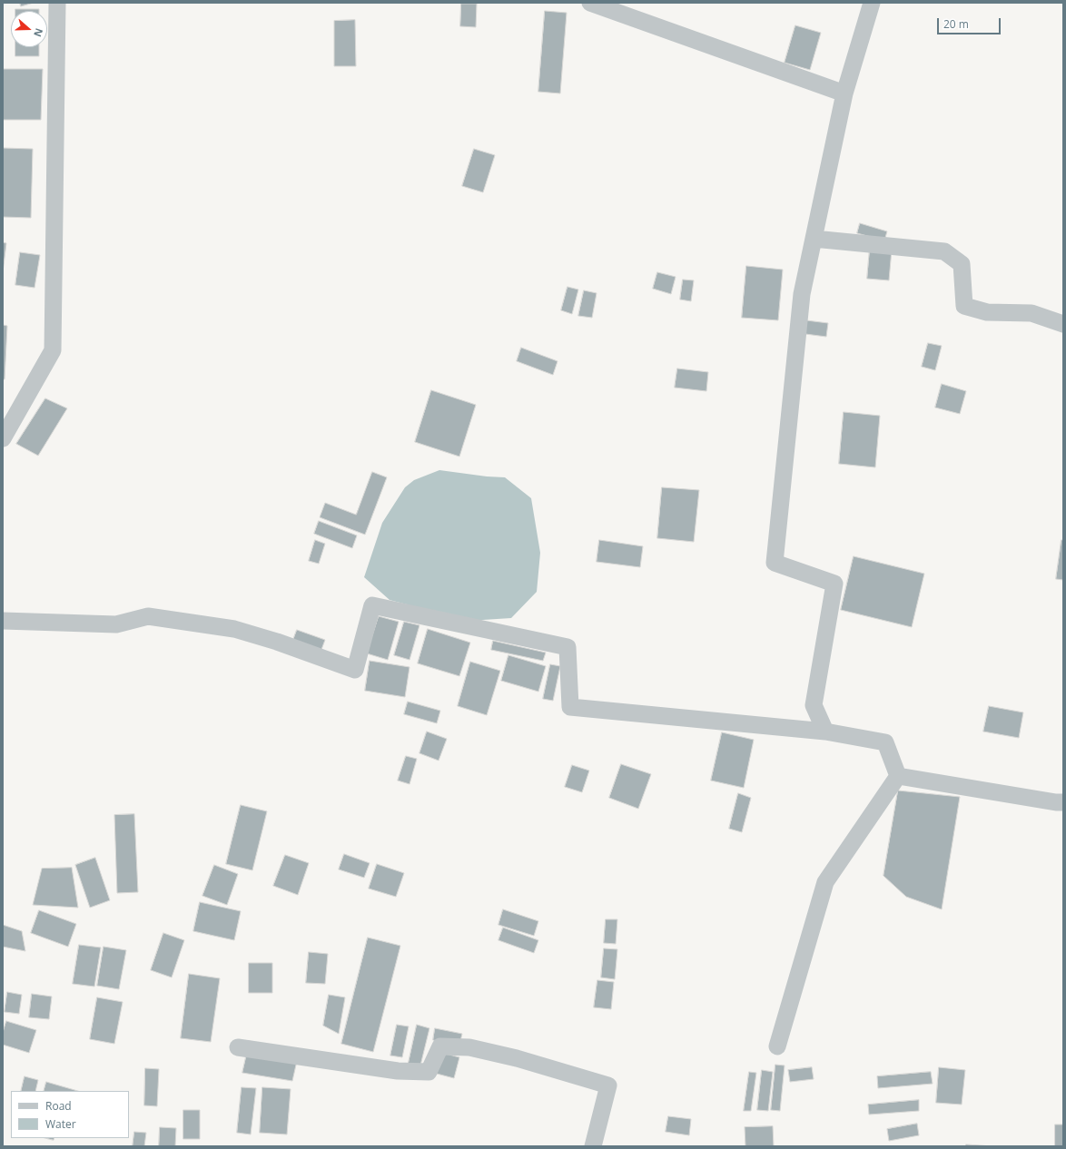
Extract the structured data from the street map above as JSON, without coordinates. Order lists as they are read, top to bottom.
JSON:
{
  "legend": ["Road", "Water"],
  "scale_bar": "20 m",
  "north": "right"
}
